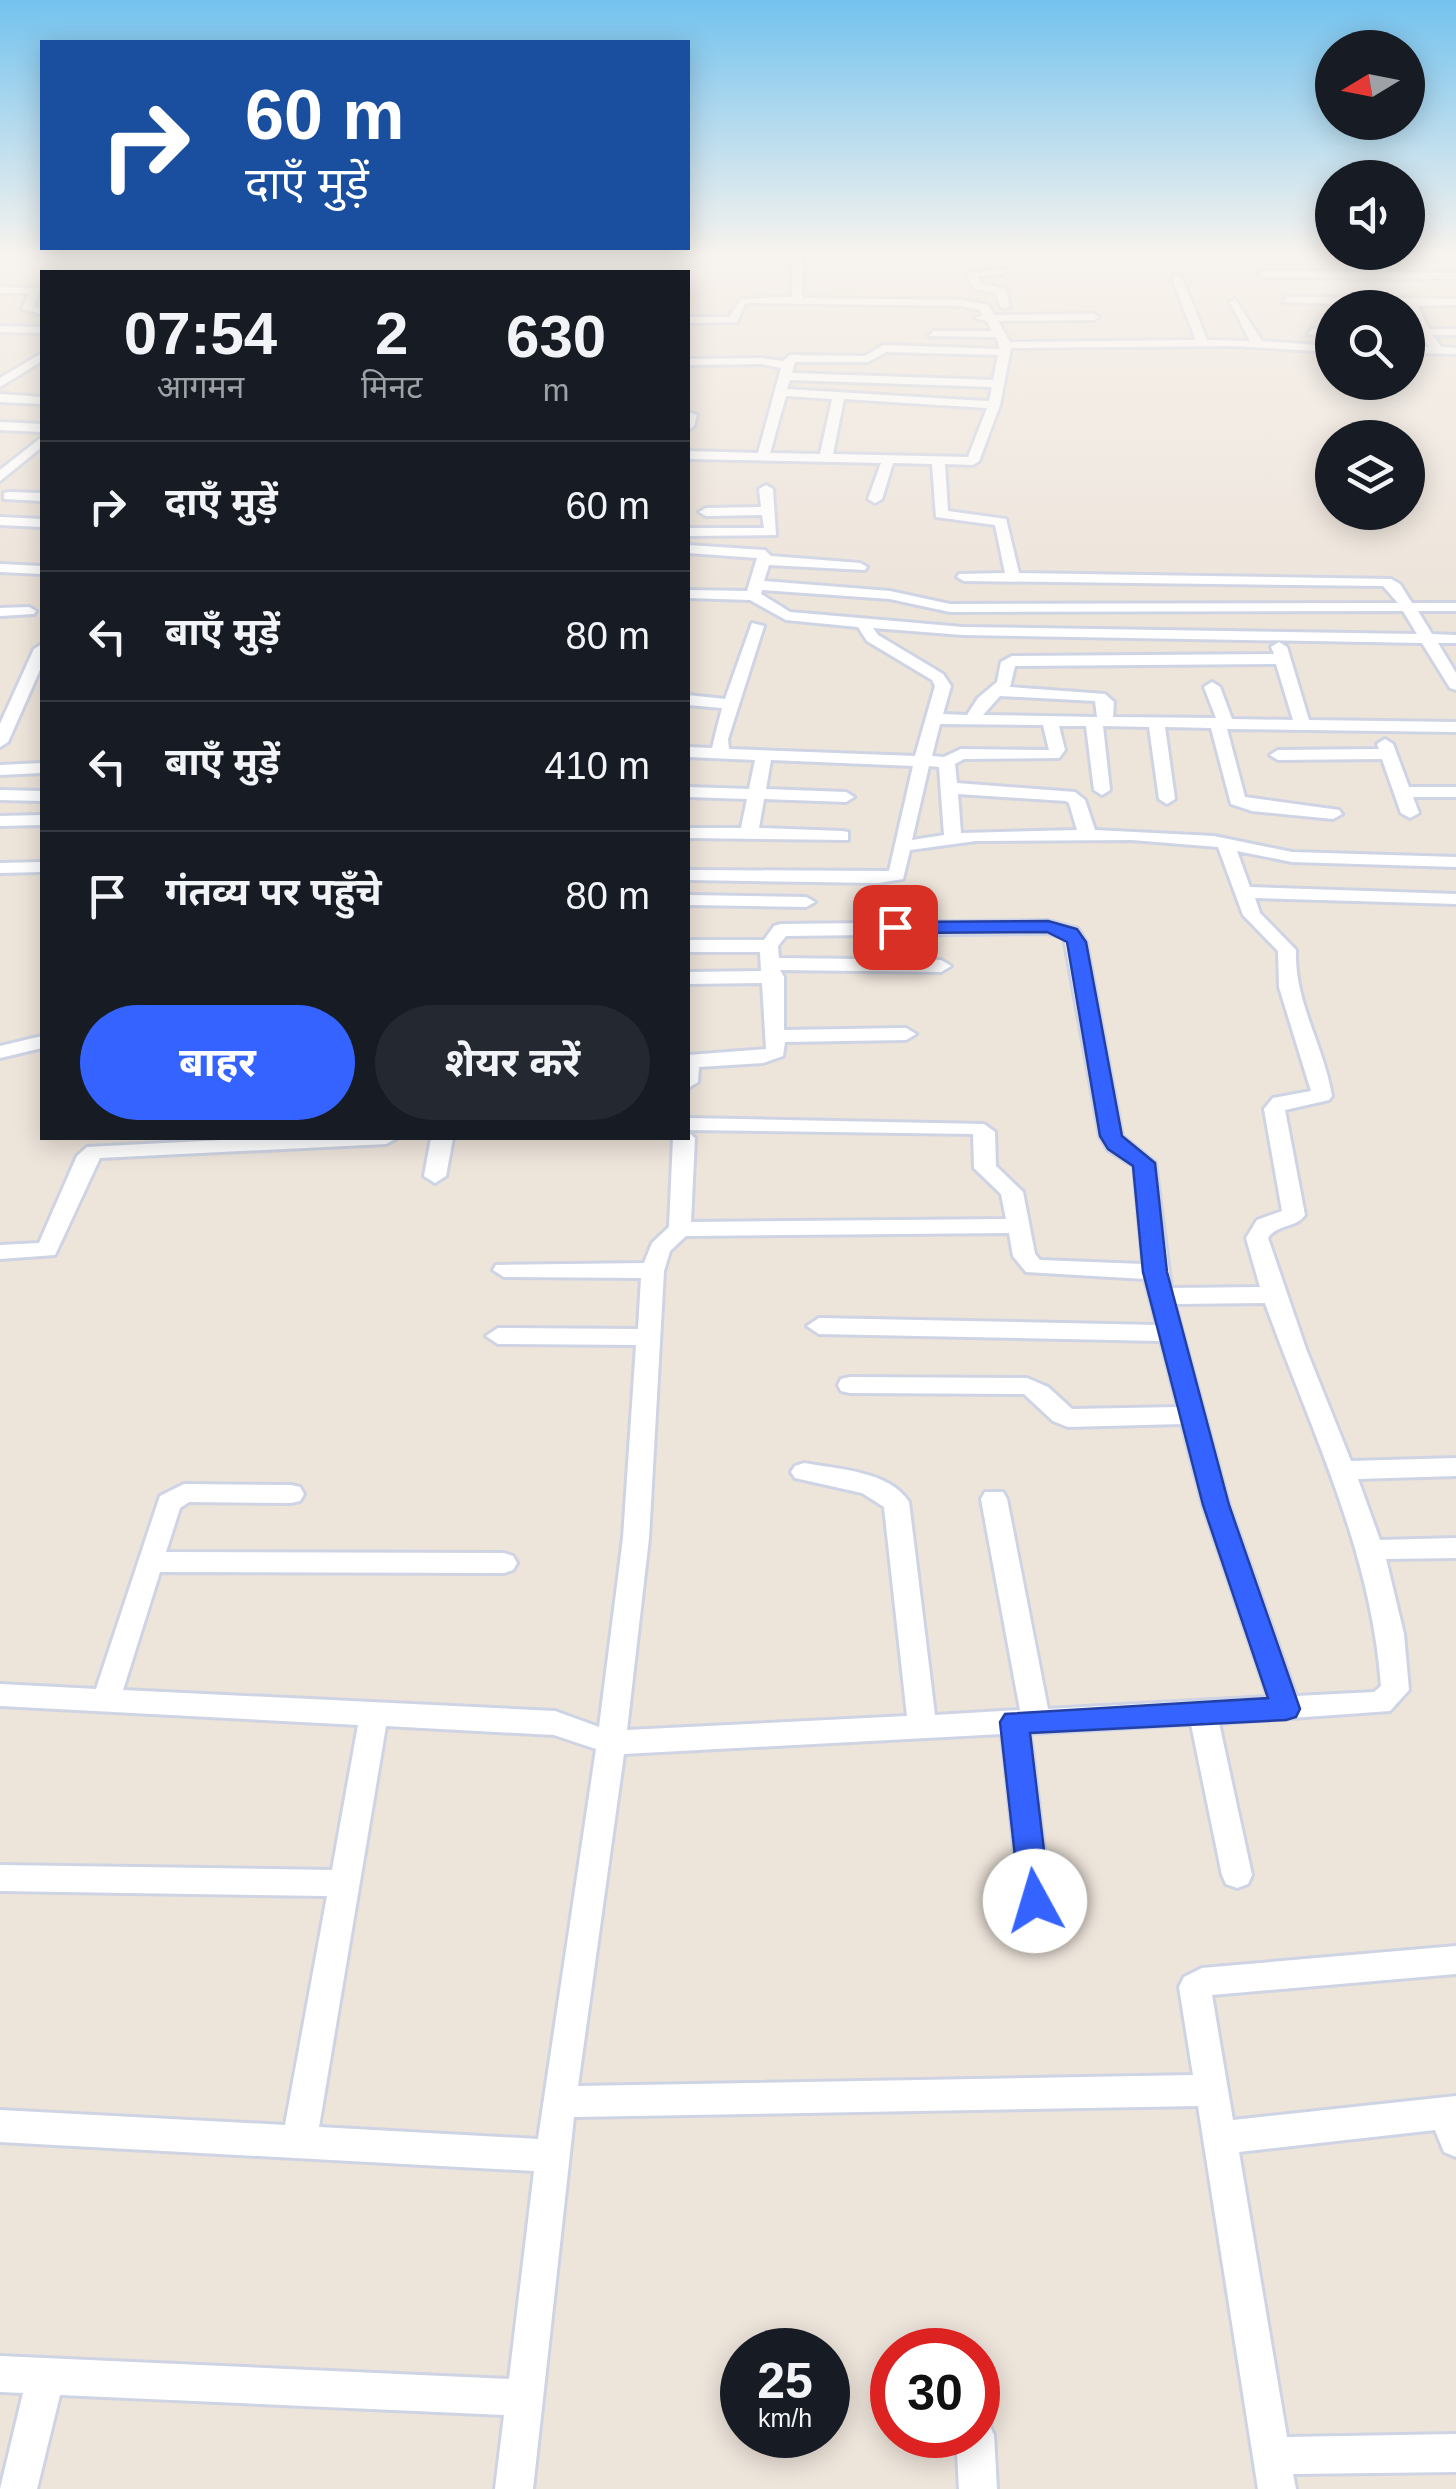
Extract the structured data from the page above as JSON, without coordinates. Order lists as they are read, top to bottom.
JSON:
{
  "north": "left",
  "page": {
    "turn": ["60 m", "दाएँ मुड़ें"],
    "eta": [
      "07:54",
      "आगमन",
      "2",
      "मिनट",
      "630",
      "m"
    ],
    "list": [
      {
        "name": "दाएँ मुड़ें",
        "value": "60 m"
      },
      {
        "name": "बाएँ मुड़ें",
        "value": "80 m"
      },
      {
        "name": "बाएँ मुड़ें",
        "value": "410 m"
      },
      {
        "name": "गंतव्य पर पहुँचे",
        "value": "80 m"
      }
    ],
    "buttons": ["बाहर", "शेयर करें"],
    "speed": "25 km/h",
    "limit": "30"
  }
}
